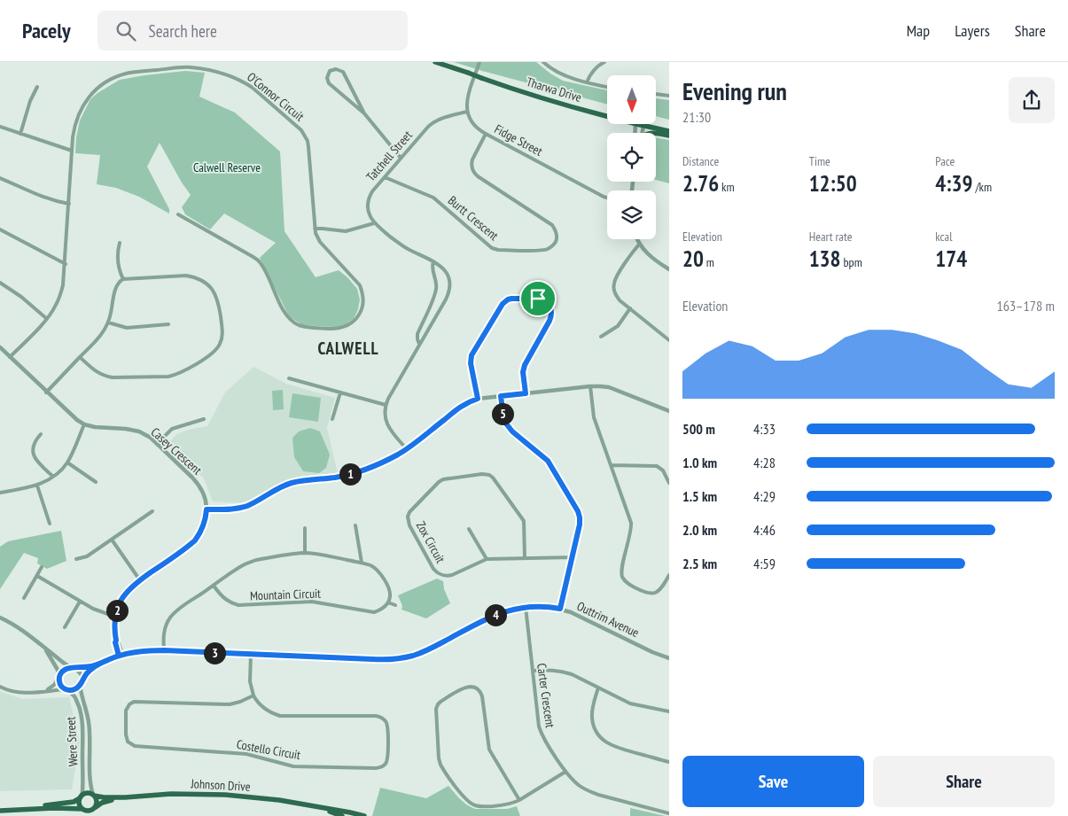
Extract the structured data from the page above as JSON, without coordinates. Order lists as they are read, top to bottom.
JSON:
{
  "streets": {
    "main road": ["Tharwa Drive", "Johnson Drive"],
    "street": [
      "O'Connor Circuit",
      "Fidge Street",
      "Tatchell Street",
      "Burtt Crescent",
      "Casey Crescent",
      "Zox Circuit",
      "Mountain Circuit",
      "Outtrim Avenue",
      "Carter Crescent",
      "Were Street",
      "Costello Circuit"
    ]
  },
  "crossings": [
    ["O'Connor Circuit", "Casey Crescent"],
    ["Fidge Street", "Tatchell Street"],
    ["Fidge Street", "Burtt Crescent"],
    ["Tatchell Street", "Burtt Crescent"],
    ["Casey Crescent", "Outtrim Avenue"],
    ["Outtrim Avenue", "Carter Crescent"],
    ["Outtrim Avenue", "Were Street"],
    ["Were Street", "Johnson Drive"]
  ],
  "districts": ["CALWELL"],
  "parks": ["Calwell Reserve"],
  "north": "bottom",
  "page": {
    "header": "Pacely",
    "search": "Search here",
    "nav": ["Map", "Layers", "Share"],
    "heading": ["Evening run", "21:30"],
    "stats": [
      ["Distance", "2.76 km"],
      ["Time", "12:50"],
      ["Pace", "4:39 /km"],
      ["Elevation", "20 m"],
      ["Heart rate", "138 bpm"],
      ["kcal", "174"]
    ],
    "chart": ["Elevation", "163–178 m"],
    "pins": [
      "5",
      "1",
      "2",
      "4",
      "3"
    ],
    "list": [
      {
        "name": "500 m",
        "note": "4:33"
      },
      {
        "name": "1.0 km",
        "note": "4:28"
      },
      {
        "name": "1.5 km",
        "note": "4:29"
      },
      {
        "name": "2.0 km",
        "note": "4:46"
      },
      {
        "name": "2.5 km",
        "note": "4:59"
      }
    ],
    "buttons": ["Save", "Share"]
  }
}
